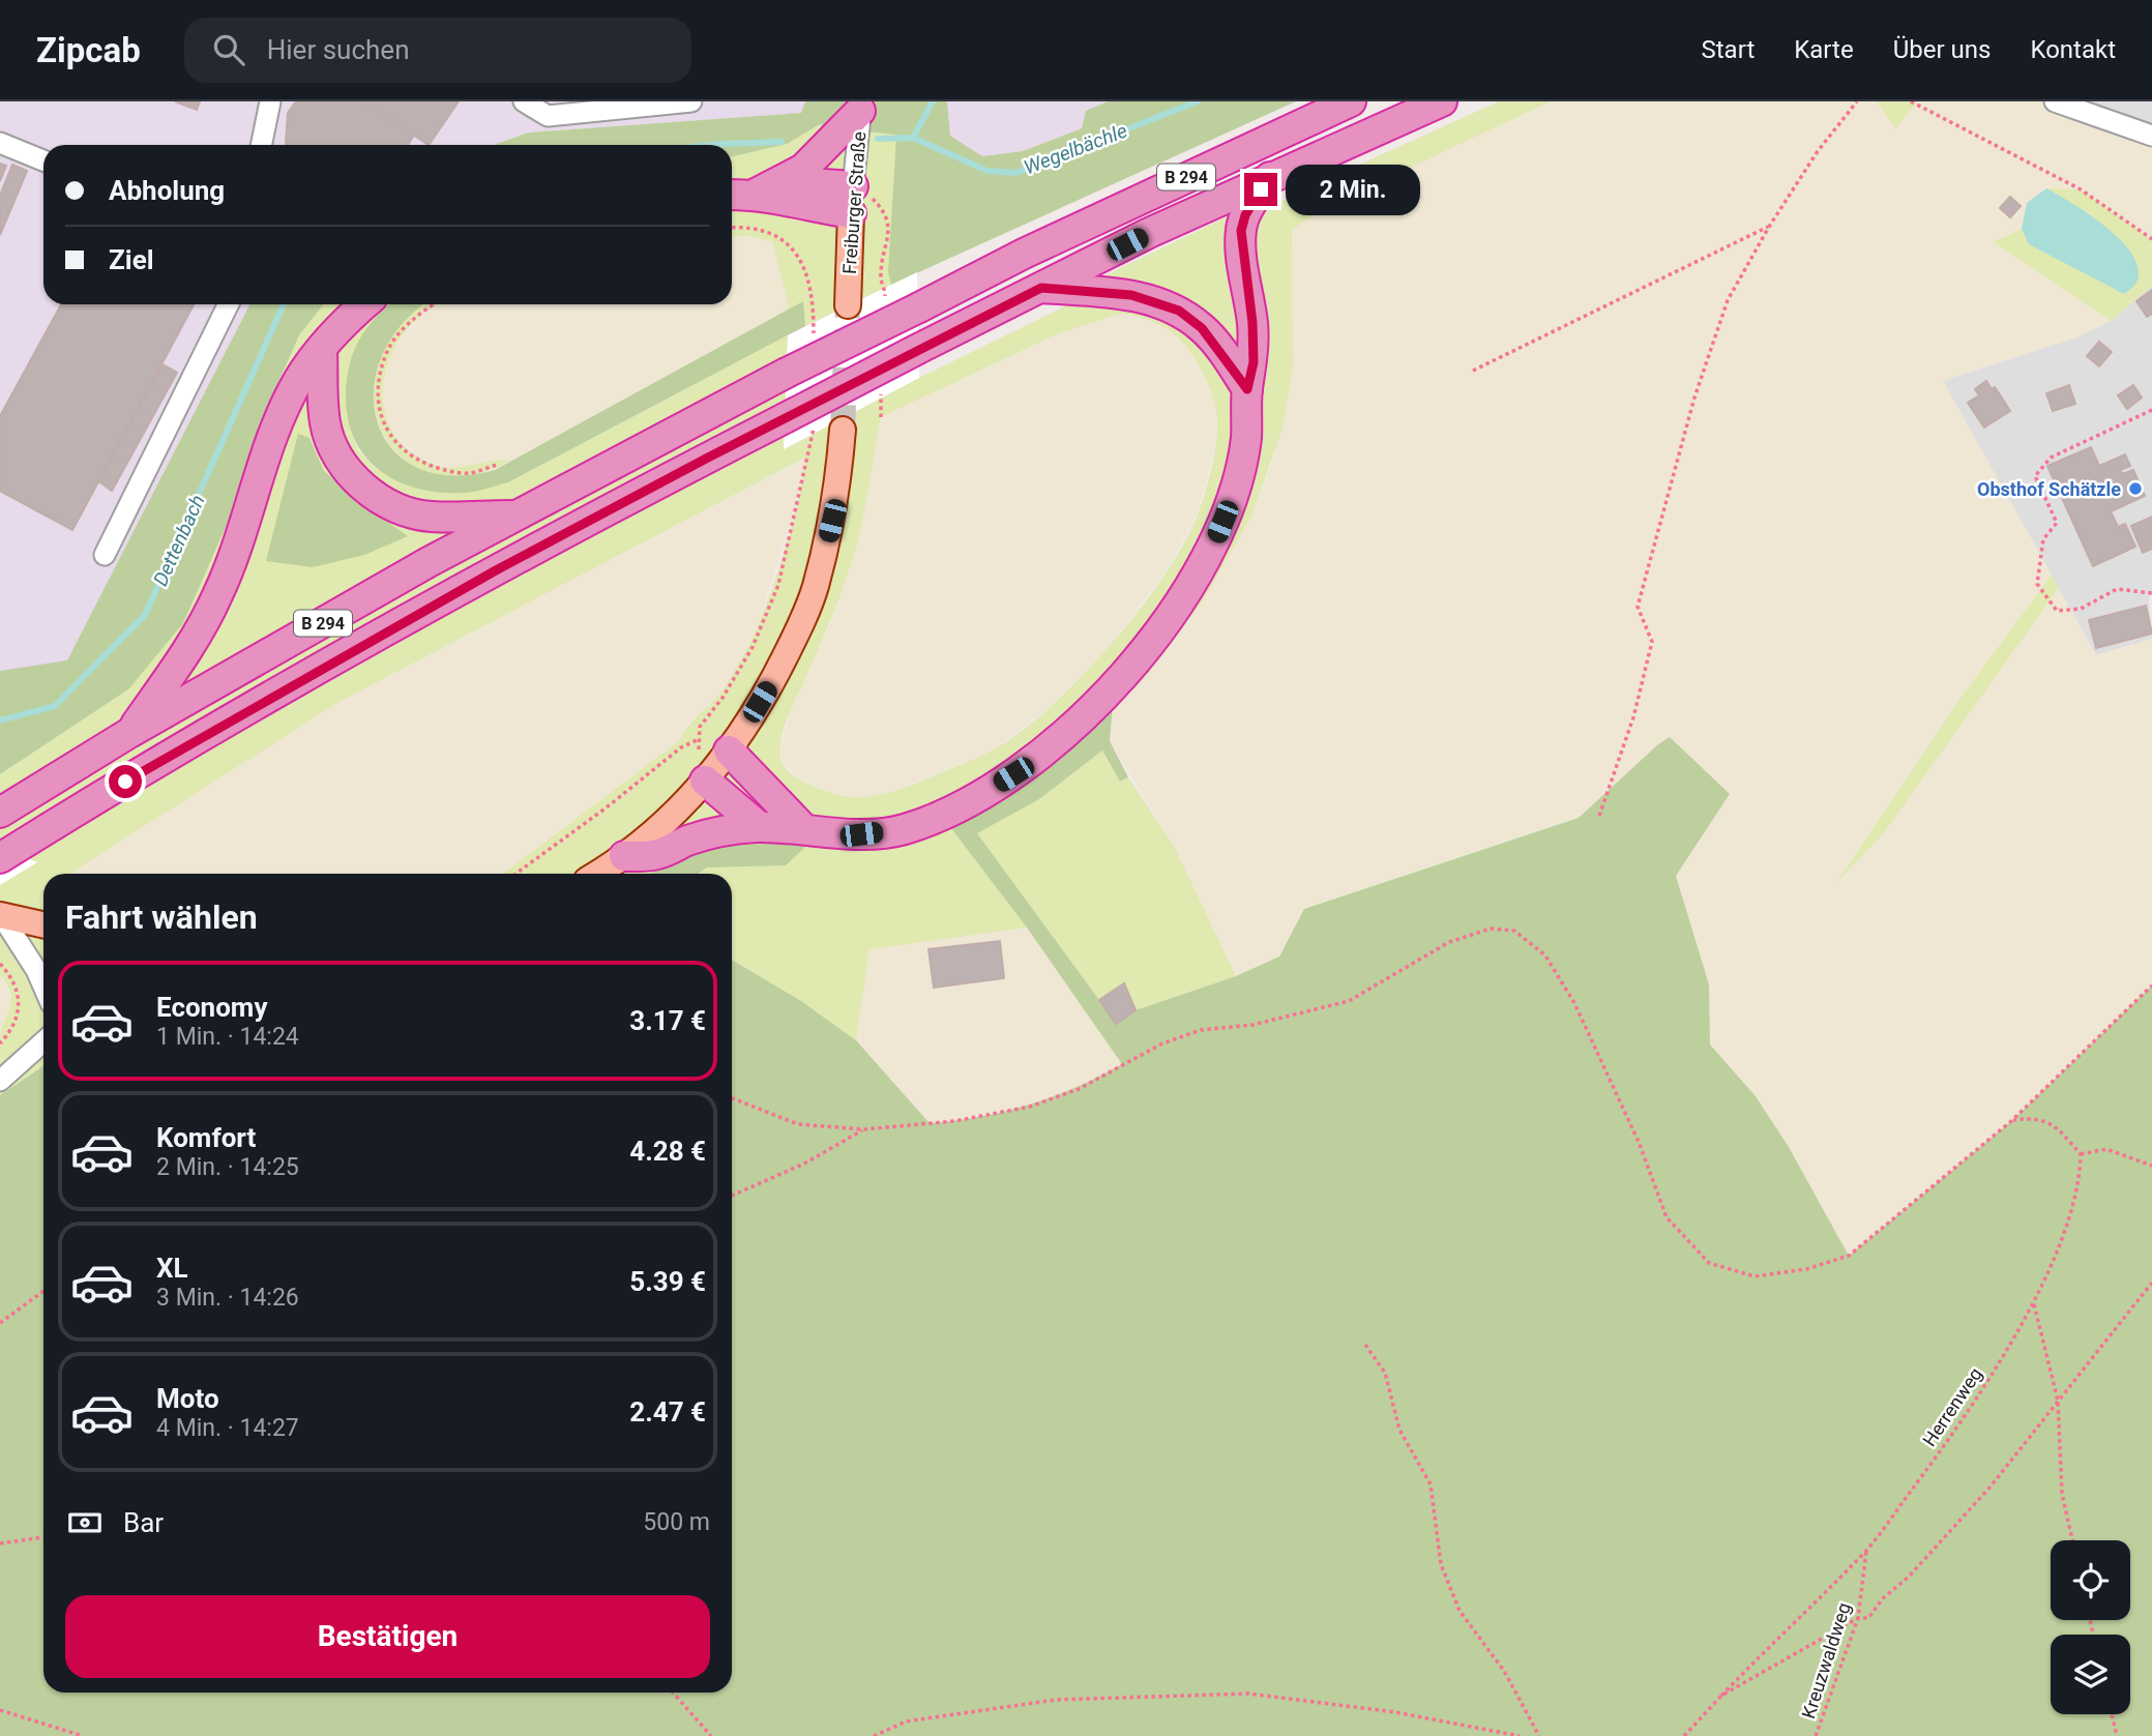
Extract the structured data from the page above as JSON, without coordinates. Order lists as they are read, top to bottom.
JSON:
{
  "streets": {
    "highway": ["B 294"],
    "main road": ["Freiburger Straße"],
    "path": ["Herrenweg", "Kreuzwaldweg"]
  },
  "crossings": [
    ["Herrenweg", "Kreuzwaldweg"]
  ],
  "water": ["Wegelbächle", "Dettenbach"],
  "places": ["Obsthof Schätzle"],
  "page": {
    "header": "Zipcab",
    "search": "Hier suchen",
    "nav": [
      "Start",
      "Karte",
      "Über uns",
      "Kontakt"
    ],
    "banner": ["Abholung", "Ziel"],
    "bubble": "2 Min.",
    "heading": "Fahrt wählen",
    "list": [
      {
        "name": "Economy",
        "note": "1 Min. · 14:24",
        "value": "3.17 €"
      },
      {
        "name": "Komfort",
        "note": "2 Min. · 14:25",
        "value": "4.28 €"
      },
      {
        "name": "XL",
        "note": "3 Min. · 14:26",
        "value": "5.39 €"
      },
      {
        "name": "Moto",
        "note": "4 Min. · 14:27",
        "value": "2.47 €"
      }
    ],
    "pay": ["Bar", "500 m"],
    "buttons": "Bestätigen"
  }
}
